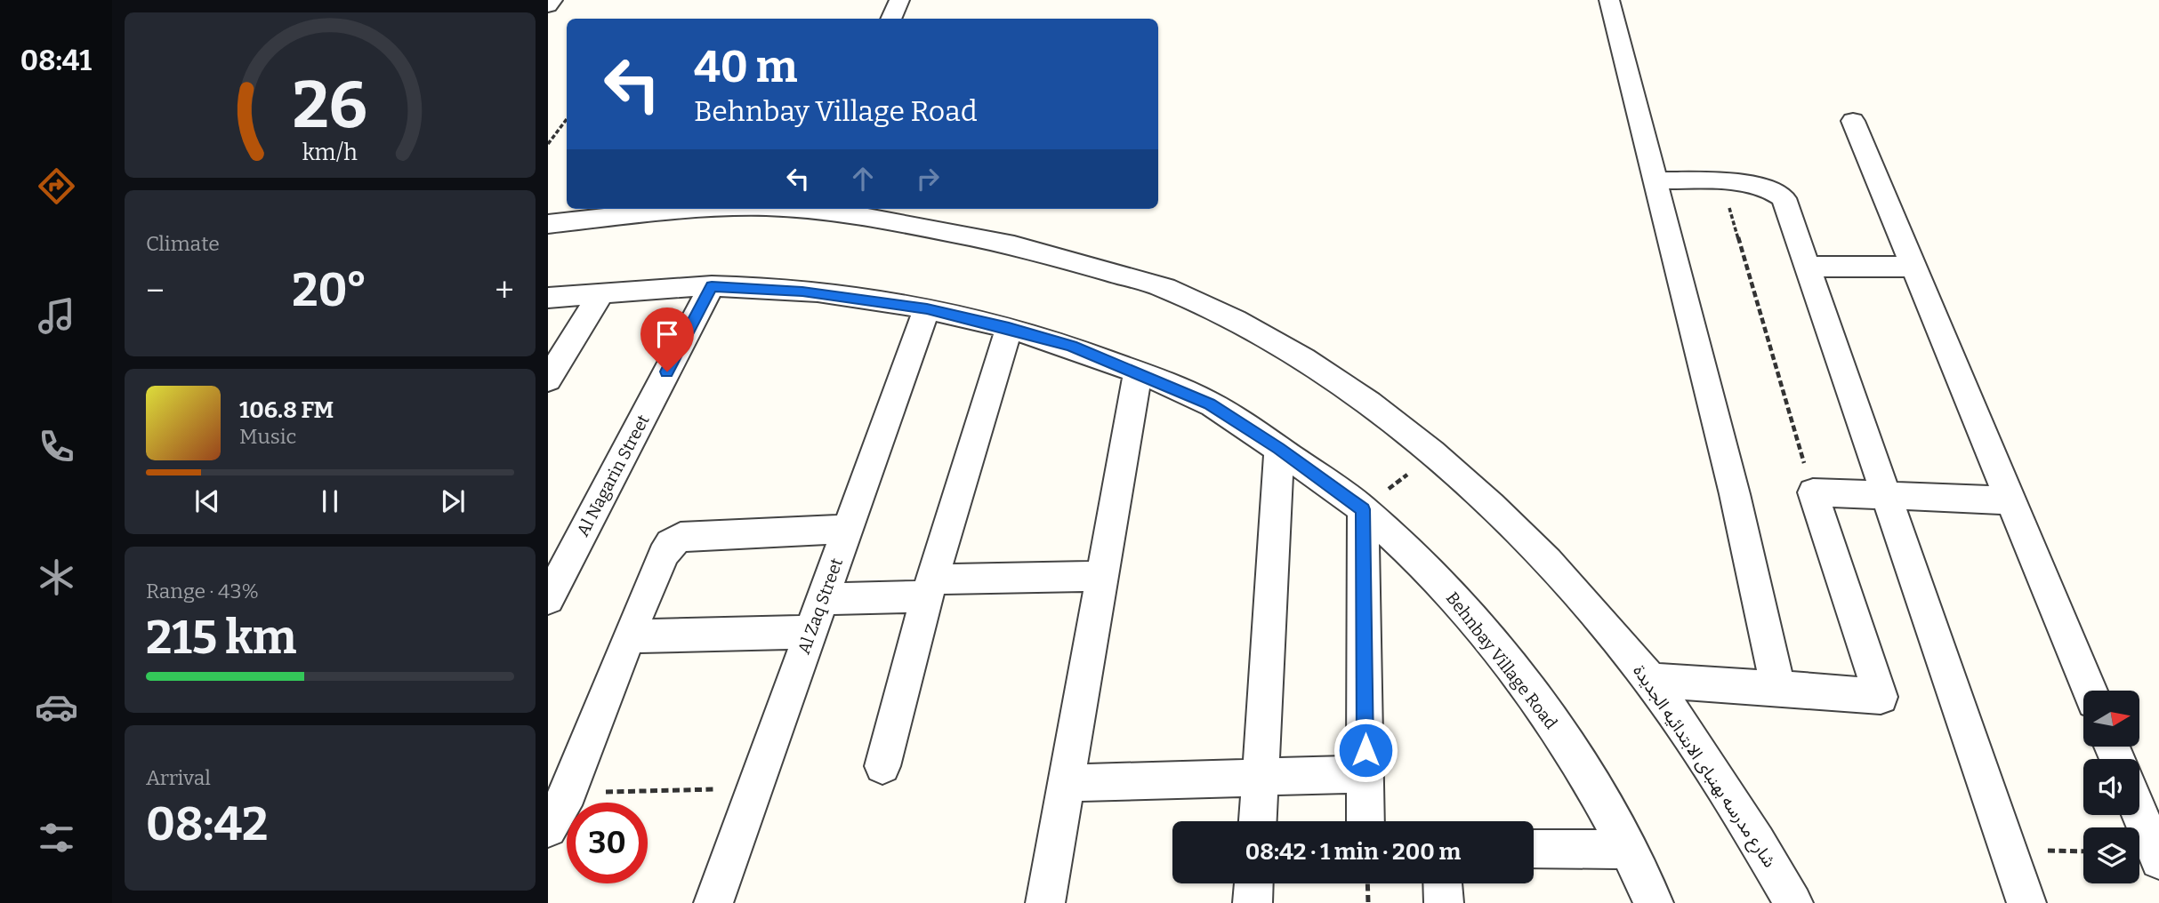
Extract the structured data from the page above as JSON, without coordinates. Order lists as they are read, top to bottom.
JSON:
{
  "streets": {
    "street": [
      "Al Nagarin Street",
      "Al Zaq Street",
      "Behnbay Village Road",
      "شارع مدرسه بهنباى الابتدائيه الجديدة"
    ]
  },
  "crossings": [
    ["Al Nagarin Street", "Behnbay Village Road"],
    ["Al Zaq Street", "Behnbay Village Road"]
  ],
  "north": "right",
  "page": {
    "tabs": "08:41",
    "turn": ["40 m", "Behnbay Village Road"],
    "tile": [
      "Climate",
      ["Range · 43%", "215 km"],
      ["Arrival", "08:42"]
    ],
    "heat": ["−", "20°", "+"],
    "song": ["106.8 FM", "Music"],
    "limit": "30",
    "trip": "08:42 · 1 min · 200 m",
    "gauge": ["26", "km/h"]
  }
}
